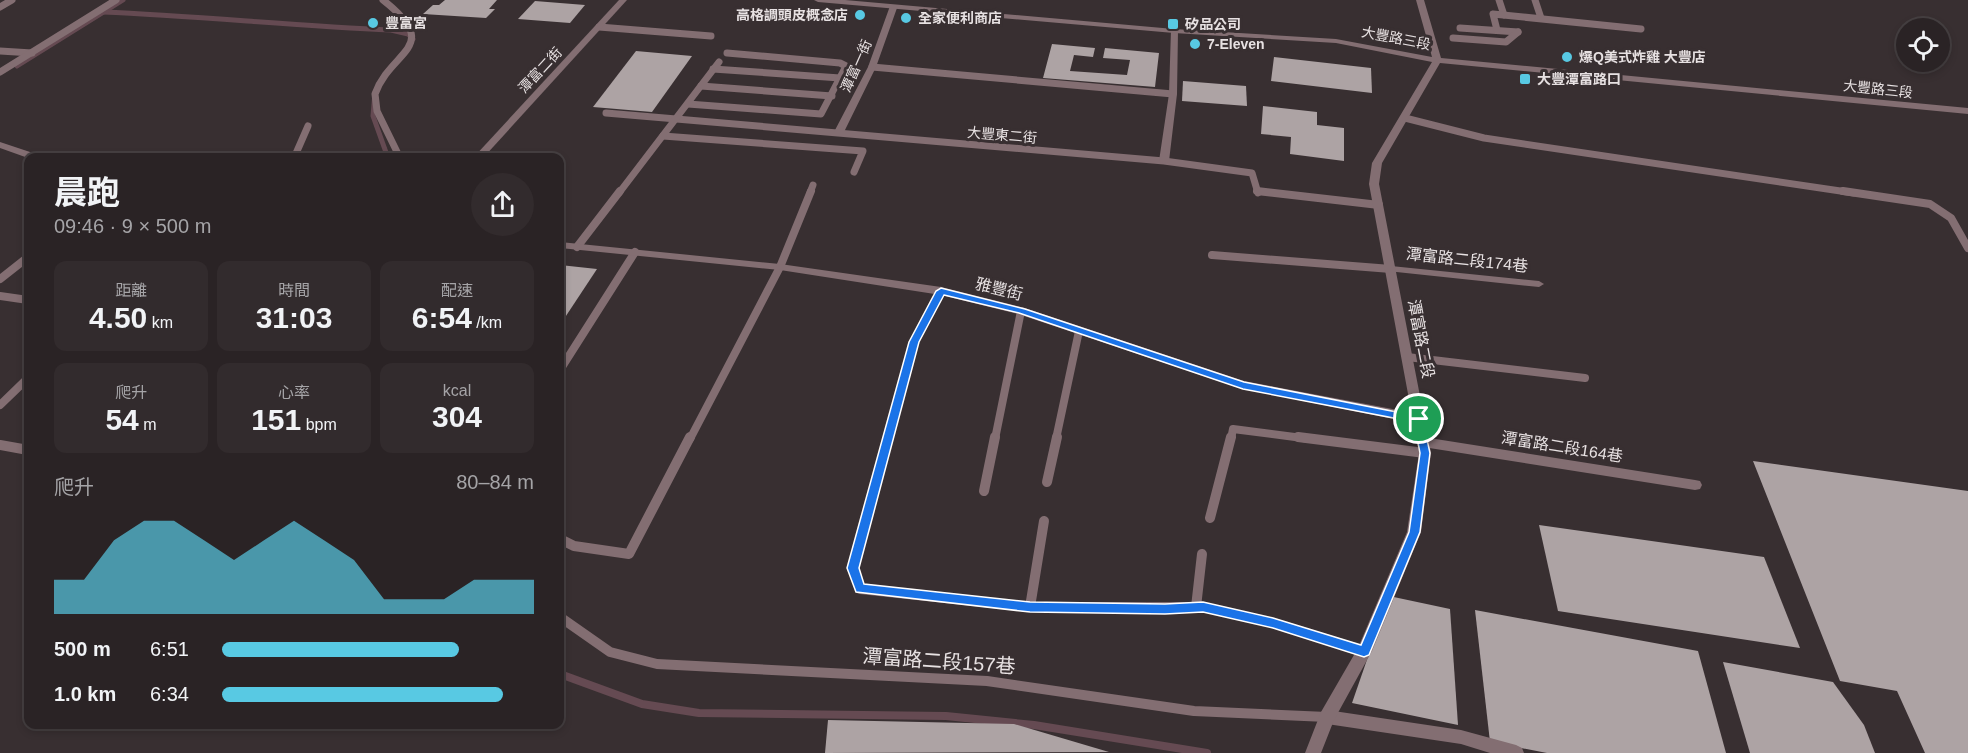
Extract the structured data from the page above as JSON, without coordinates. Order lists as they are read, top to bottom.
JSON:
{
  "streets": {
    "street": [
      "大豐路三段",
      "潭富一街",
      "潭富二街",
      "潭富路二段174巷",
      "雅豐街",
      "潭富路二段",
      "潭富路二段164巷"
    ],
    "lane": ["大豐東二街", "潭富路二段157巷"]
  },
  "crossings": [
    ["大豐路三段", "潭富一街"],
    ["大豐路三段", "潭富路二段"],
    ["潭富一街", "大豐東二街"],
    ["大豐東二街", "潭富路二段"],
    ["潭富路二段174巷", "潭富路二段"],
    ["雅豐街", "潭富路二段"],
    ["潭富路二段", "潭富路二段164巷"],
    ["潭富路二段", "潭富路二段157巷"]
  ],
  "places": {
    "other": [
      "高格調頭皮概念店",
      "全家便利商店",
      "豐富宮",
      "7-Eleven",
      "爆Q美式炸雞 大豐店"
    ],
    "transit": ["矽品公司", "大豐潭富路口"]
  },
  "page": {
    "heading": ["晨跑", "09:46 · 9 × 500 m"],
    "stats": [
      ["距離", "4.50 km"],
      ["時間", "31:03"],
      ["配速", "6:54 /km"],
      ["爬升", "54 m"],
      ["心率", "151 bpm"],
      ["kcal", "304"]
    ],
    "chart": ["爬升", "80–84 m"],
    "list": [
      {
        "name": "500 m",
        "note": "6:51"
      },
      {
        "name": "1.0 km",
        "note": "6:34"
      }
    ]
  }
}
